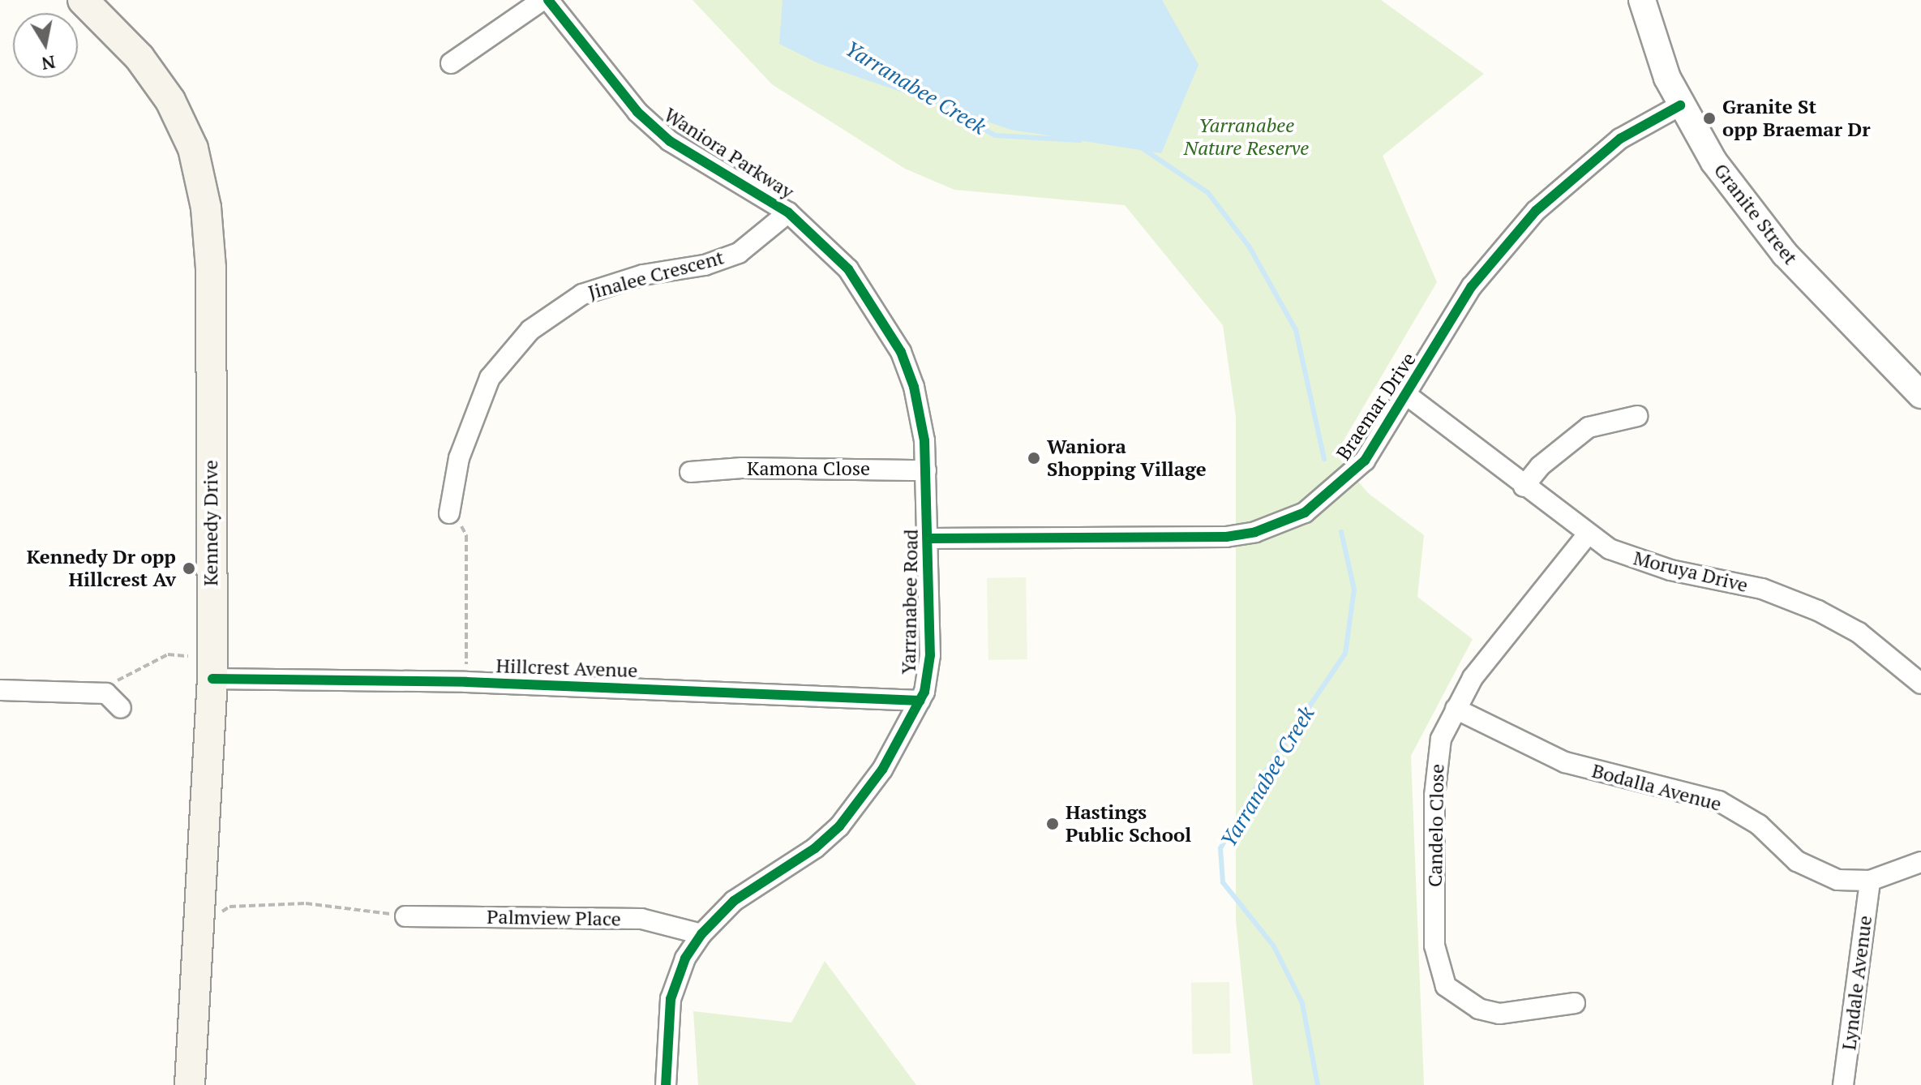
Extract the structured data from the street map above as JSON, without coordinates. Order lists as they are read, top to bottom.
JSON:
{
  "streets": {
    "main road": ["Kennedy Drive"],
    "street": [
      "Waniora Parkway",
      "Granite Street",
      "Jinalee Crescent",
      "Braemar Drive",
      "Kamona Close",
      "Moruya Drive",
      "Yarranabee Road",
      "Hillcrest Avenue",
      "Bodalla Avenue",
      "Candelo Close",
      "Palmview Place",
      "Lyndale Avenue"
    ]
  },
  "crossings": [
    ["Waniora Parkway", "Jinalee Crescent"],
    ["Waniora Parkway", "Yarranabee Road"],
    ["Granite Street", "Braemar Drive"],
    ["Braemar Drive", "Moruya Drive"],
    ["Braemar Drive", "Yarranabee Road"],
    ["Kamona Close", "Yarranabee Road"],
    ["Kennedy Drive", "Hillcrest Avenue"],
    ["Moruya Drive", "Candelo Close"],
    ["Yarranabee Road", "Hillcrest Avenue"],
    ["Yarranabee Road", "Palmview Place"],
    ["Bodalla Avenue", "Candelo Close"],
    ["Bodalla Avenue", "Lyndale Avenue"]
  ],
  "water": ["Yarranabee Creek"],
  "parks": ["Yarranabee Nature Reserve"],
  "places": [
    "Granite St opp Braemar Dr",
    "Waniora Shopping Village",
    "Kennedy Dr opp Hillcrest Av",
    "Hastings Public School"
  ],
  "north": "bottom"
}
